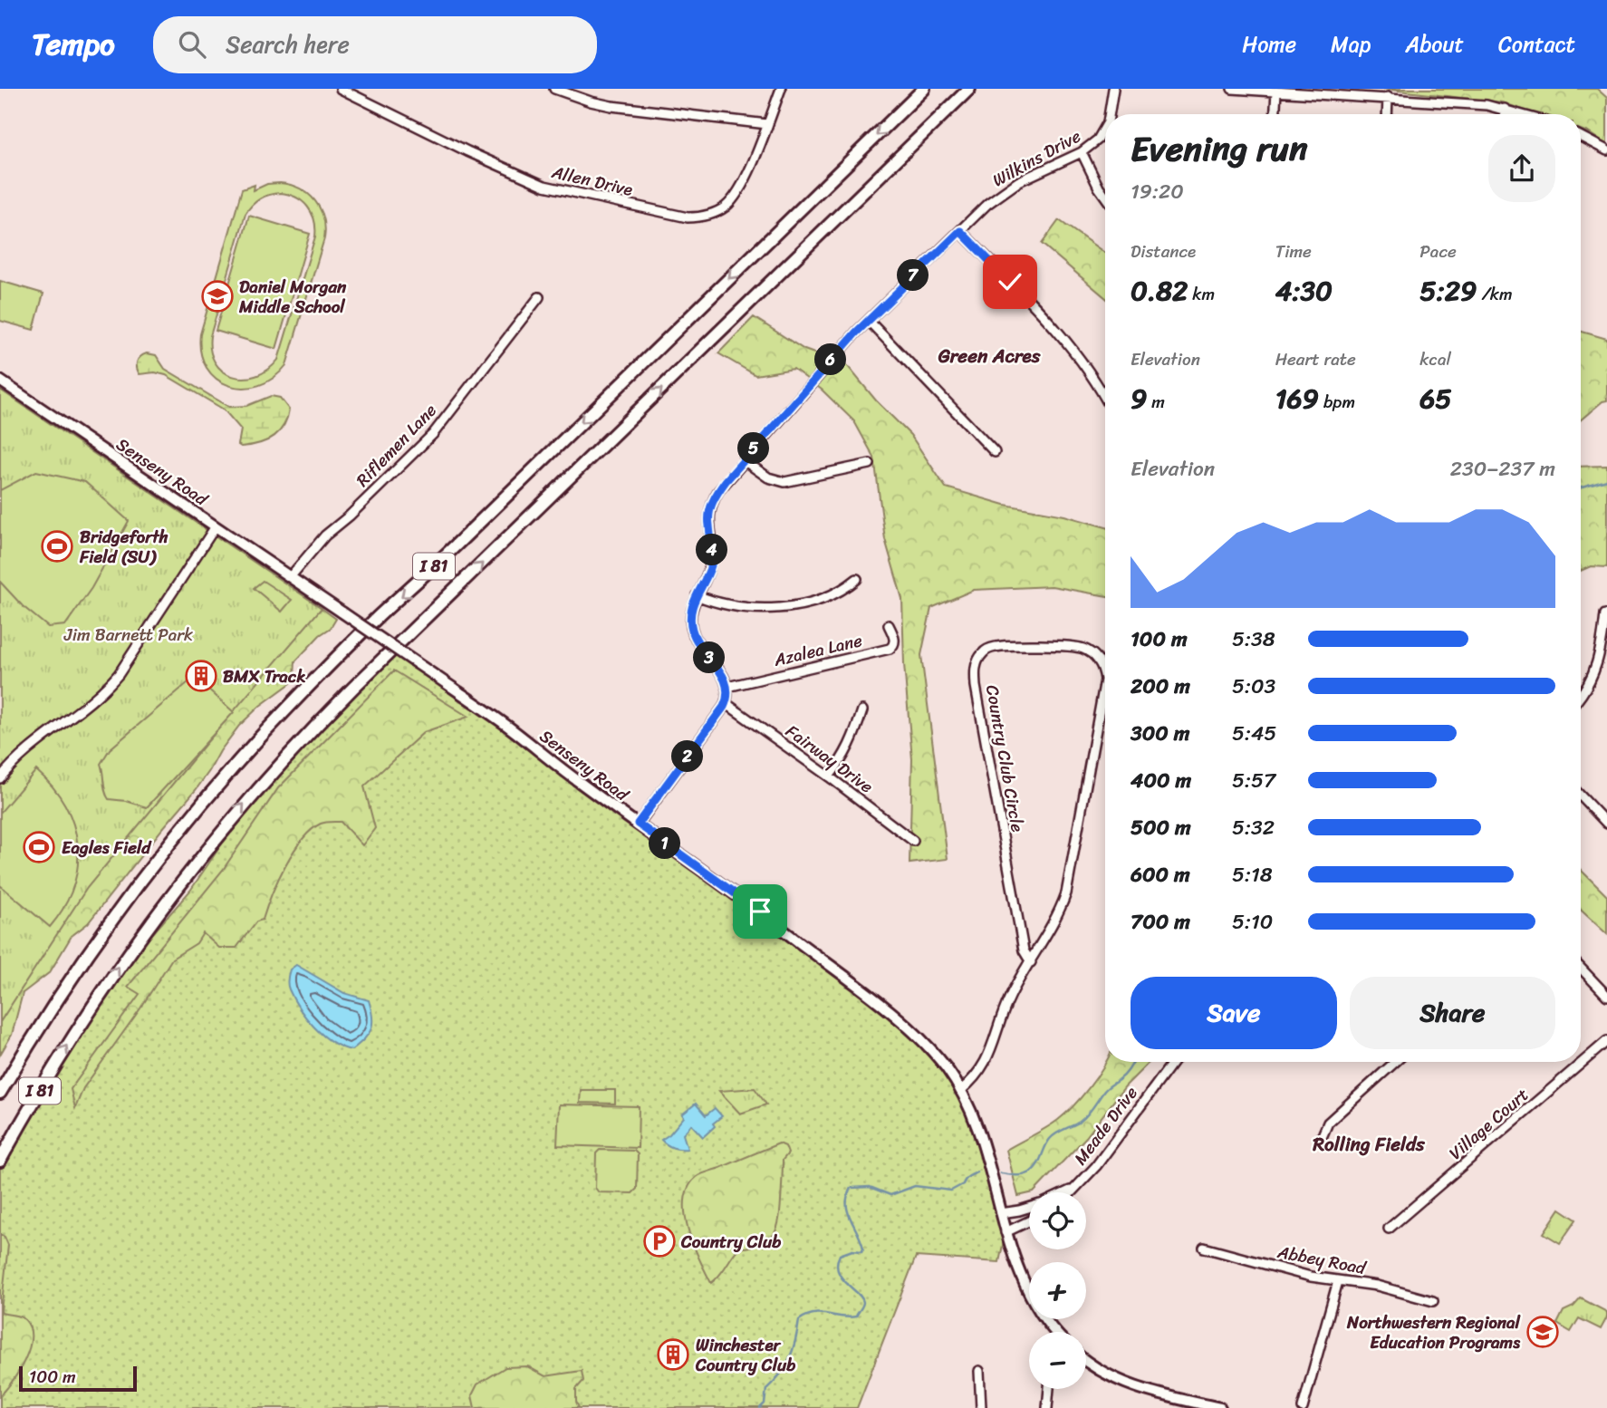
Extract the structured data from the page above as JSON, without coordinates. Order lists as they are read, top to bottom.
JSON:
{
  "streets": {
    "highway": ["I 81"],
    "main road": ["Senseny Road"],
    "street": [
      "Wilkins Drive",
      "Allen Drive",
      "Riflemen Lane",
      "Azalea Lane",
      "Fairway Drive",
      "Country Club Circle",
      "Village Court",
      "Meade Drive",
      "Abbey Road"
    ]
  },
  "crossings": [
    ["Wilkins Drive", "Azalea Lane"],
    ["Riflemen Lane", "Senseny Road"],
    ["Senseny Road", "Country Club Circle"],
    ["Senseny Road", "Meade Drive"]
  ],
  "districts": ["Green Acres", "Rolling Fields"],
  "parks": ["Jim Barnett Park"],
  "places": {
    "school or university": ["Daniel Morgan Middle School", "Northwestern Regional Education Programs"],
    "sports": ["Bridgeforth Field (SU)", "Eagles Field"],
    "building": ["BMX Track", "Winchester Country Club"],
    "parking": ["Country Club"]
  },
  "scale_bar": "100 m",
  "page": {
    "header": "Tempo",
    "search": "Search here",
    "nav": [
      "Home",
      "Map",
      "About",
      "Contact"
    ],
    "heading": ["Evening run", "19:20"],
    "stats": [
      ["Distance", "0.82 km"],
      ["Time", "4:30"],
      ["Pace", "5:29 /km"],
      ["Elevation", "9 m"],
      ["Heart rate", "169 bpm"],
      ["kcal", "65"]
    ],
    "pins": [
      "7",
      "6",
      "5",
      "4",
      "3",
      "2",
      "1"
    ],
    "chart": ["Elevation", "230–237 m"],
    "list": [
      {
        "name": "100 m",
        "note": "5:38"
      },
      {
        "name": "200 m",
        "note": "5:03"
      },
      {
        "name": "300 m",
        "note": "5:45"
      },
      {
        "name": "400 m",
        "note": "5:57"
      },
      {
        "name": "500 m",
        "note": "5:32"
      },
      {
        "name": "600 m",
        "note": "5:18"
      },
      {
        "name": "700 m",
        "note": "5:10"
      }
    ],
    "buttons": ["Save", "Share"],
    "map_buttons": ["+", "−"],
    "scale": "100 m"
  }
}
